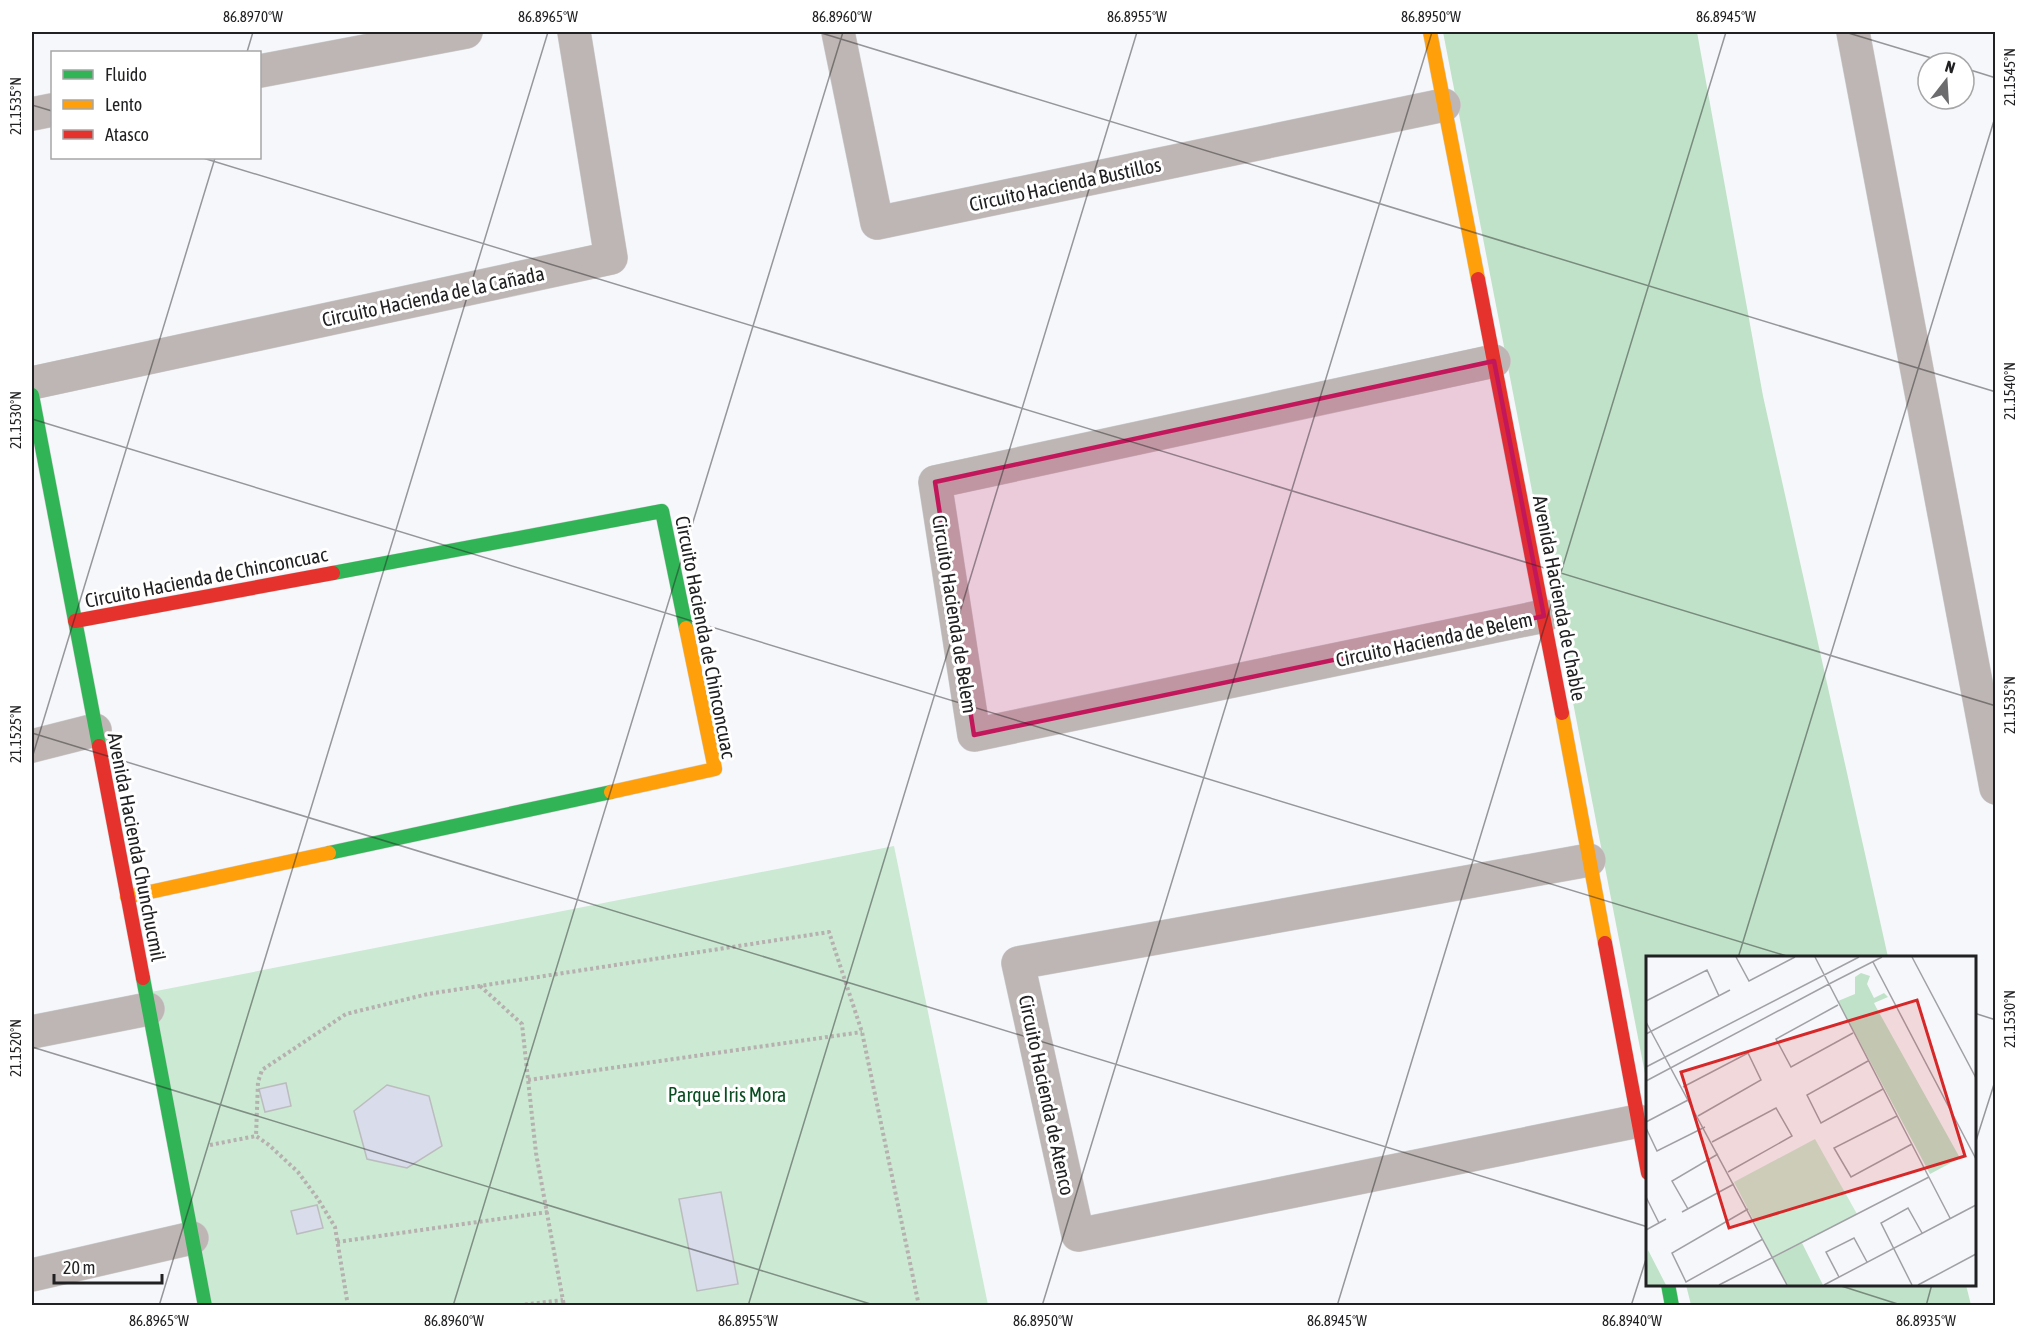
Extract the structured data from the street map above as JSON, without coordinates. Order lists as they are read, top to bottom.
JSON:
{
  "streets": {
    "street": [
      "Circuito Hacienda Bustillos",
      "Circuito Hacienda de la Cañada",
      "Circuito Hacienda de Chinconcuac",
      "Avenida Hacienda de Chable",
      "Circuito Hacienda de Belem",
      "Avenida Hacienda Chunchucmil",
      "Circuito Hacienda de Atenco"
    ]
  },
  "crossings": [
    ["Circuito Hacienda Bustillos", "Avenida Hacienda de Chable"],
    ["Circuito Hacienda de Chinconcuac", "Avenida Hacienda Chunchucmil"],
    ["Avenida Hacienda de Chable", "Circuito Hacienda de Belem"],
    ["Avenida Hacienda de Chable", "Circuito Hacienda de Atenco"]
  ],
  "parks": ["Parque Iris Mora"],
  "legend": ["Fluido", "Lento", "Atasco"],
  "scale_bar": "20 m",
  "north": "top",
  "coordinates": [
    "86.8970°W",
    "86.8965°W",
    "86.8960°W",
    "86.8955°W",
    "86.8950°W",
    "86.8945°W",
    "21.1545°N",
    "21.1535°N",
    "21.1540°N",
    "21.1530°N",
    "21.1525°N",
    "21.1520°N",
    "86.8940°W",
    "86.8935°W"
  ]
}
